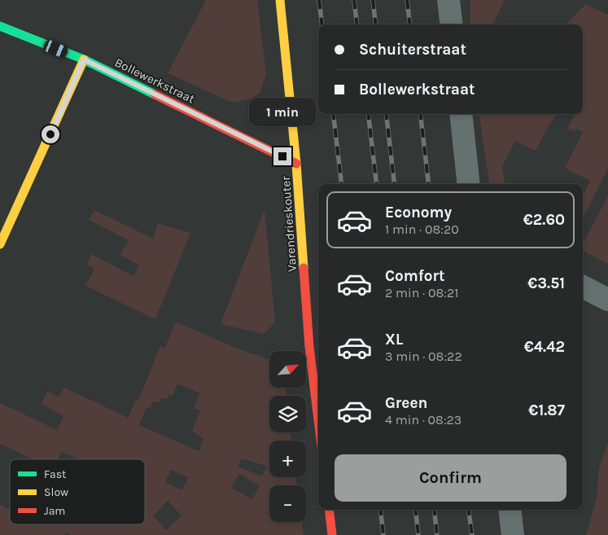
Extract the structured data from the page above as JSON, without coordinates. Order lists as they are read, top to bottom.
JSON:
{
  "streets": {
    "street": ["Bollewerkstraat", "Varendrieskouter"]
  },
  "crossings": [
    ["Bollewerkstraat", "Varendrieskouter"]
  ],
  "legend": ["Fast", "Slow", "Jam"],
  "north": "top right",
  "page": {
    "banner": ["Schuiterstraat", "Bollewerkstraat"],
    "bubble": "1 min",
    "list": [
      {
        "name": "Economy",
        "note": "1 min · 08:20",
        "value": "€2.60"
      },
      {
        "name": "Comfort",
        "note": "2 min · 08:21",
        "value": "€3.51"
      },
      {
        "name": "XL",
        "note": "3 min · 08:22",
        "value": "€4.42"
      },
      {
        "name": "Green",
        "note": "4 min · 08:23",
        "value": "€1.87"
      }
    ],
    "map_buttons": ["+", "−"],
    "buttons": "Confirm"
  }
}
